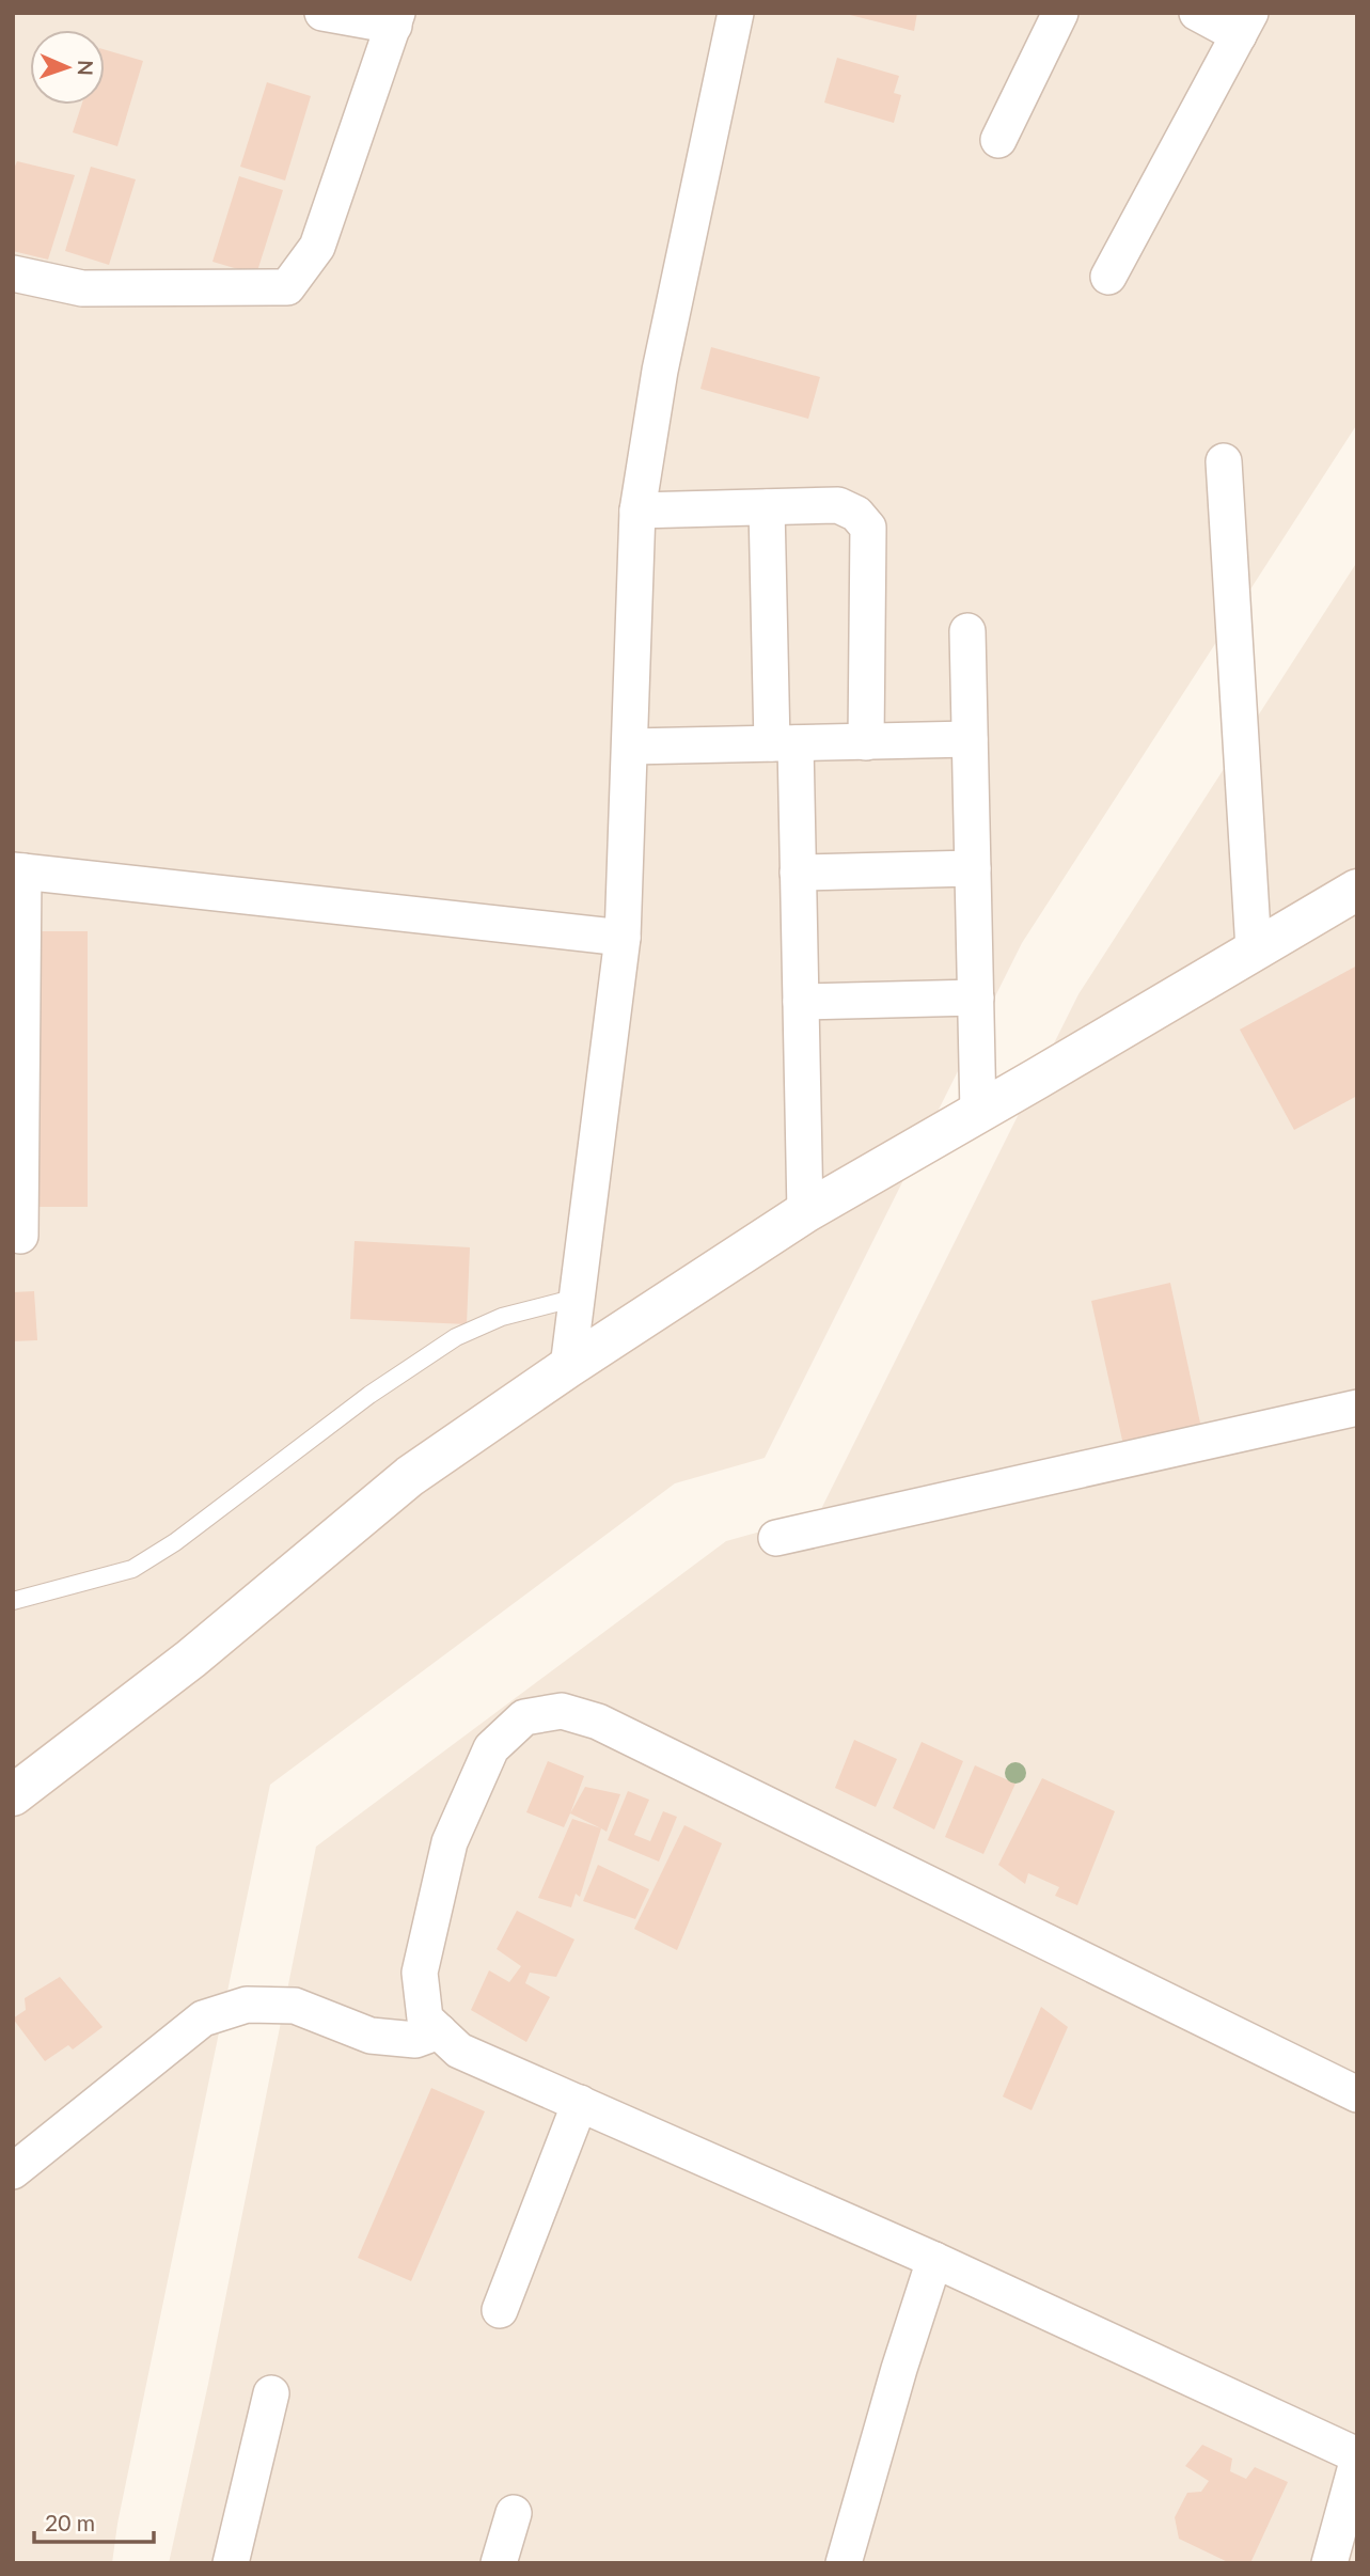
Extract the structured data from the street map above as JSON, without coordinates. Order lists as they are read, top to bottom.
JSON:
{
  "scale_bar": "20 m",
  "north": "right"
}
